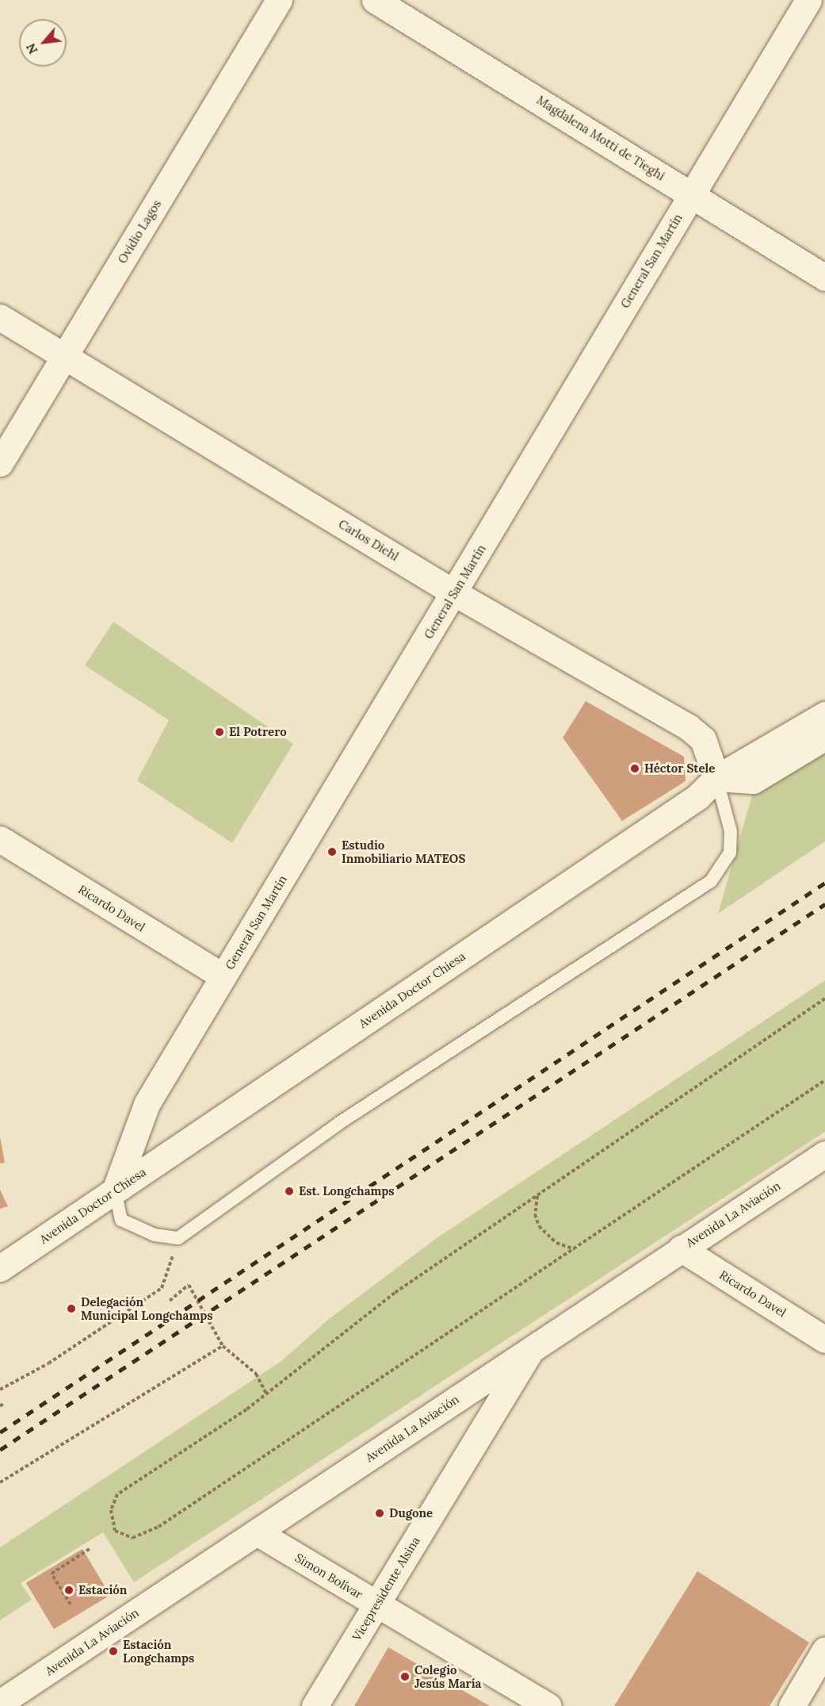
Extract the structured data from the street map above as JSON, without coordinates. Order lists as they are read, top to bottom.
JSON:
{
  "streets": {
    "street": [
      "Magdalena Motti de Tieghi",
      "Ovidio Lagos",
      "General San Martín",
      "Carlos Diehl",
      "Ricardo Davel",
      "Avenida Doctor Chiesa",
      "Avenida La Aviación",
      "Simon Bolívar",
      "Vicepresidente Alsina"
    ]
  },
  "crossings": [
    ["Magdalena Motti de Tieghi", "General San Martín"],
    ["Ovidio Lagos", "Carlos Diehl"],
    ["General San Martín", "Carlos Diehl"],
    ["General San Martín", "Ricardo Davel"],
    ["General San Martín", "Avenida Doctor Chiesa"],
    ["Carlos Diehl", "Avenida Doctor Chiesa"],
    ["Ricardo Davel", "Avenida La Aviación"],
    ["Avenida La Aviación", "Simon Bolívar"],
    ["Avenida La Aviación", "Vicepresidente Alsina"],
    ["Simon Bolívar", "Vicepresidente Alsina"]
  ],
  "places": [
    "El Potrero",
    "Héctor Stele",
    "Estudio Inmobiliario MATEOS",
    "Est. Longchamps",
    "Delegación Municipal Longchamps",
    "Dugone",
    "Estación",
    "Estación Longchamps",
    "Colegio Jesús María"
  ],
  "north": "bottom left"
}
